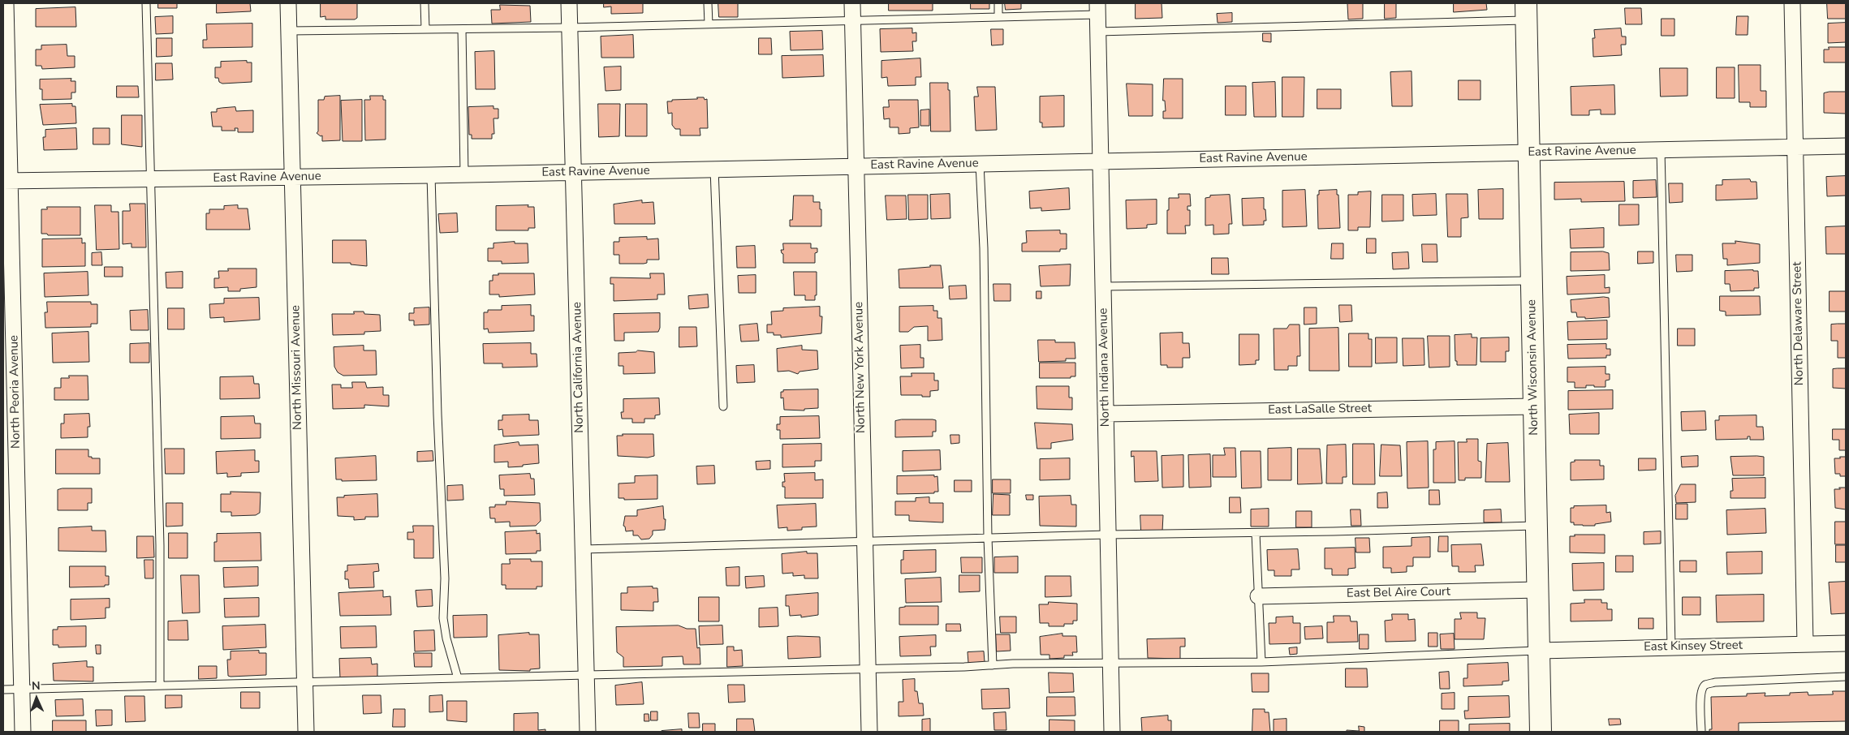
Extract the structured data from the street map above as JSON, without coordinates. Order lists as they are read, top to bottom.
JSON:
{
  "streets": {
    "street": [
      "East Ravine Avenue",
      "North Delaware Street",
      "North Missouri Avenue",
      "North California Avenue",
      "North New York Avenue",
      "North Indiana Avenue",
      "North Wisconsin Avenue",
      "North Peoria Avenue",
      "East LaSalle Street",
      "East Bel Aire Court",
      "East Kinsey Street"
    ]
  },
  "crossings": [
    ["East Ravine Avenue", "North Delaware Street"],
    ["East Ravine Avenue", "North Missouri Avenue"],
    ["East Ravine Avenue", "North California Avenue"],
    ["East Ravine Avenue", "North New York Avenue"],
    ["East Ravine Avenue", "North Indiana Avenue"],
    ["East Ravine Avenue", "North Wisconsin Avenue"],
    ["East Ravine Avenue", "North Peoria Avenue"],
    ["North Delaware Street", "East Kinsey Street"],
    ["North Indiana Avenue", "East LaSalle Street"],
    ["North Wisconsin Avenue", "East LaSalle Street"],
    ["North Wisconsin Avenue", "East Bel Aire Court"],
    ["North Wisconsin Avenue", "East Kinsey Street"]
  ],
  "north": "top"
}
